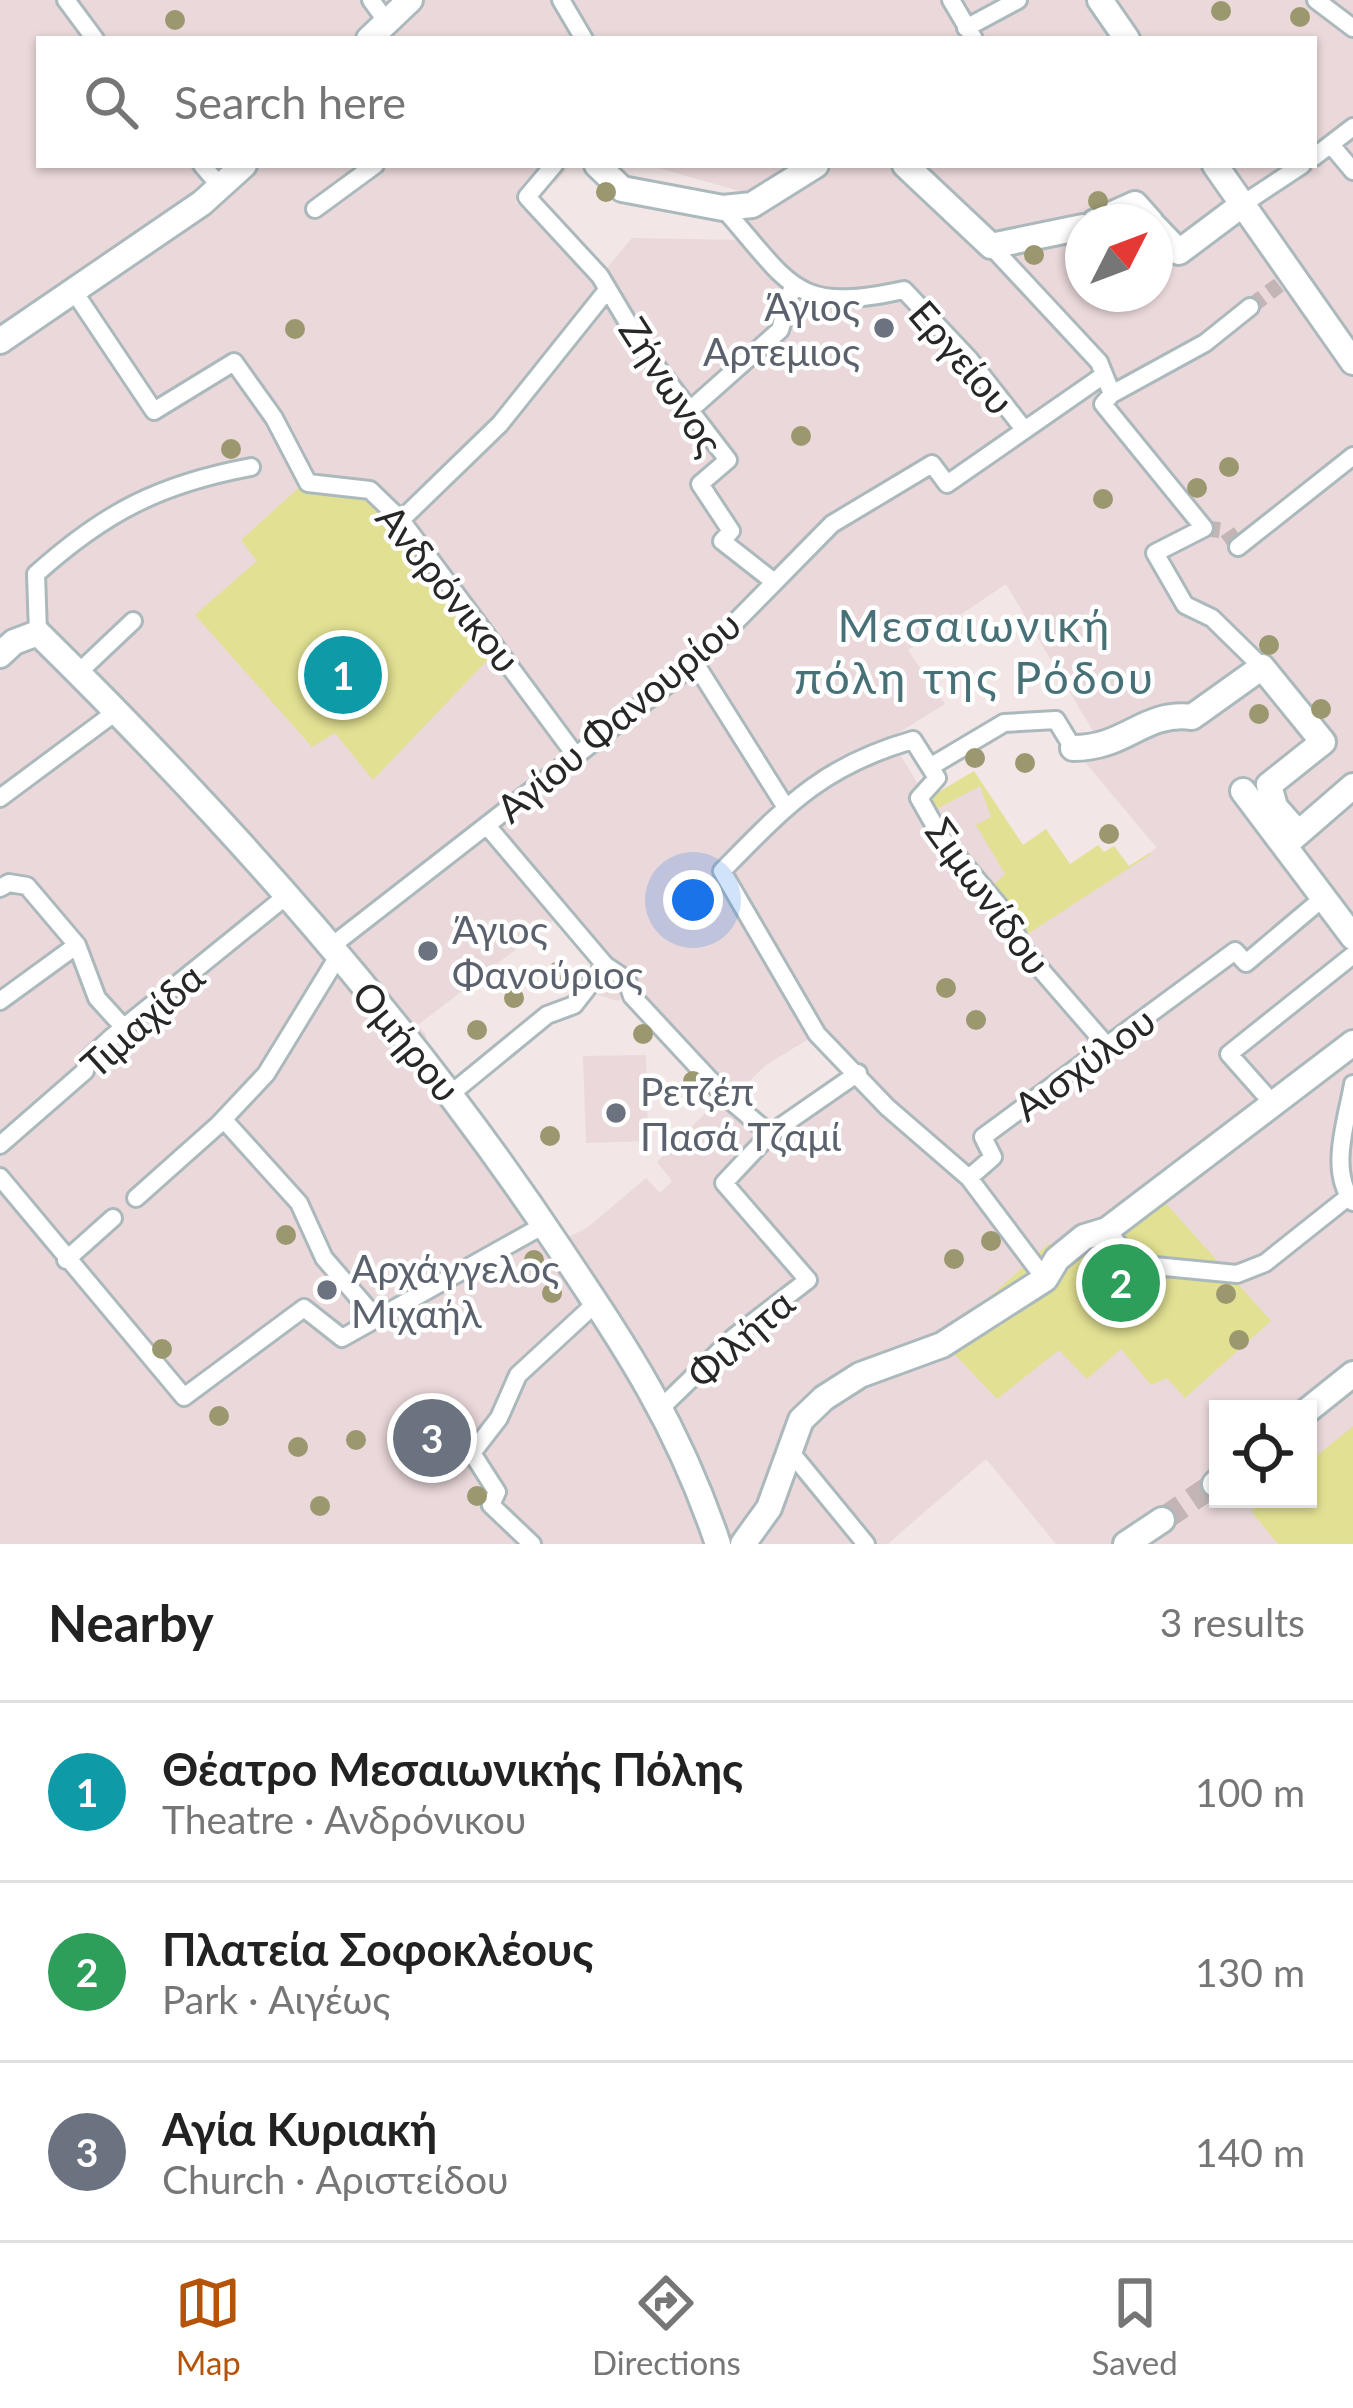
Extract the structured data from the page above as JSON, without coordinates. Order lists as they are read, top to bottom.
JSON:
{
  "streets": {
    "street": [
      "Εργείου",
      "Ζήνωνος",
      "Ανδρόνικου",
      "Αγίου Φανουρίου",
      "Σιμωνίδου",
      "Τιμαχίδα",
      "Ομήρου",
      "Αισχύλου",
      "Φιλήτα"
    ]
  },
  "crossings": [
    ["Εργείου", "Αγίου Φανουρίου"],
    ["Ζήνωνος", "Αγίου Φανουρίου"],
    ["Ανδρόνικου", "Αγίου Φανουρίου"],
    ["Αγίου Φανουρίου", "Ομήρου"],
    ["Σιμωνίδου", "Αισχύλου"],
    ["Τιμαχίδα", "Ομήρου"],
    ["Ομήρου", "Φιλήτα"]
  ],
  "districts": ["Μεσαιωνική πόλη της Ρόδου"],
  "places": [
    "Άγιος Αρτεμιος",
    "Άγιος Φανούριος",
    "Ρετζέπ Πασά Τζαμί",
    "Αρχάγγελος Μιχαήλ"
  ],
  "north": "top right",
  "page": {
    "search": "Search here",
    "pins": ["1", "2", "3"],
    "heading": ["Nearby", "3 results"],
    "list": [
      {
        "mark": "1",
        "name": "Θέατρο Μεσαιωνικής Πόλης",
        "note": "Theatre · Ανδρόνικου",
        "value": "100 m"
      },
      {
        "mark": "2",
        "name": "Πλατεία Σοφοκλέους",
        "note": "Park · Αιγέως",
        "value": "130 m"
      },
      {
        "mark": "3",
        "name": "Αγία Κυριακή",
        "note": "Church · Αριστείδου",
        "value": "140 m"
      }
    ],
    "nav": ["Map", "Directions", "Saved"]
  }
}
